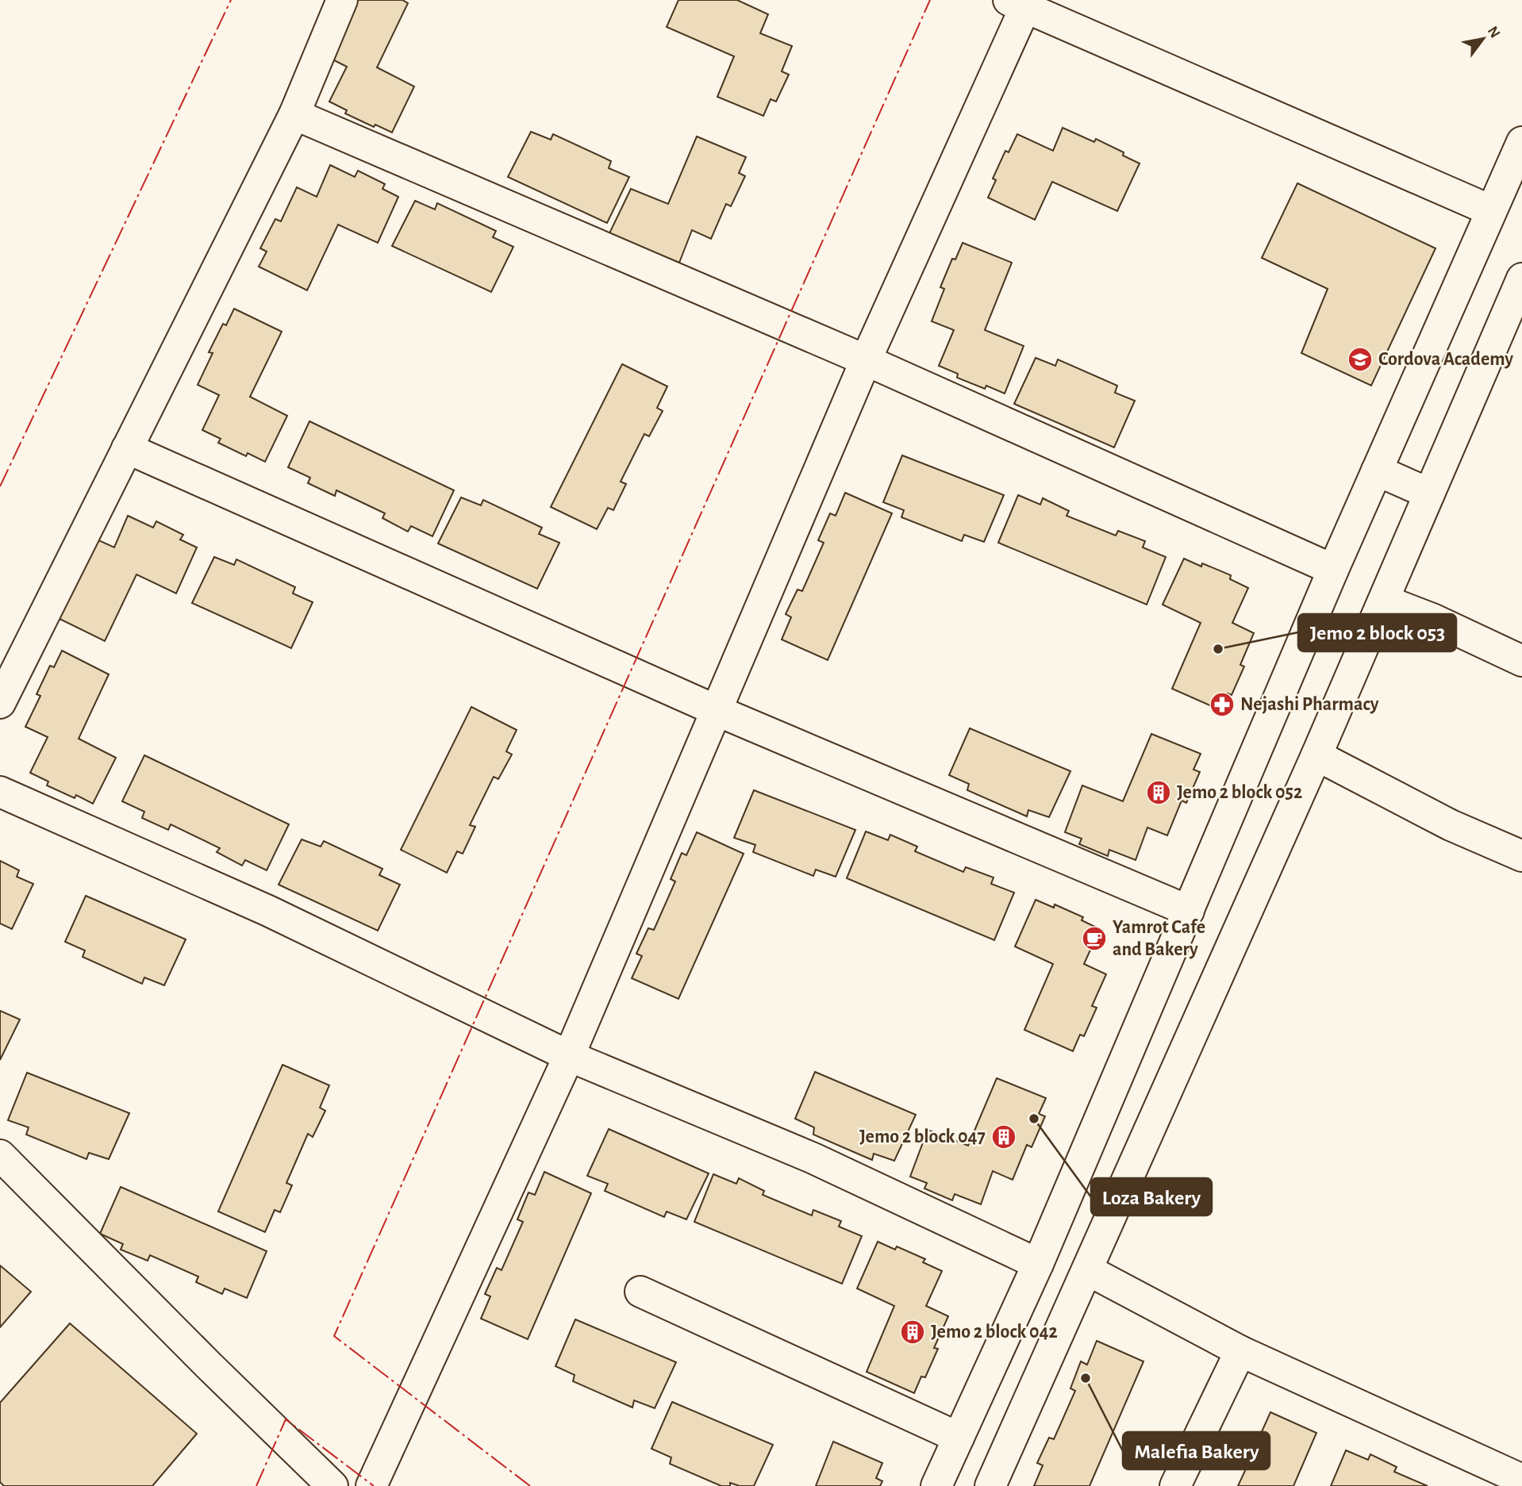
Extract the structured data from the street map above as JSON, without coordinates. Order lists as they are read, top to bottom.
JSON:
{
  "places": {
    "school or university": ["Cordova Academy"],
    "other": ["Jemo 2 block 053", "Loza Bakery", "Malefia Bakery"],
    "pharmacy": ["Nejashi Pharmacy"],
    "building": ["Jemo 2 block 052", "Jemo 2 block 047", "Jemo 2 block 042"],
    "cafe": ["Yamrot Cafe and Bakery"]
  },
  "north": "top right"
}
